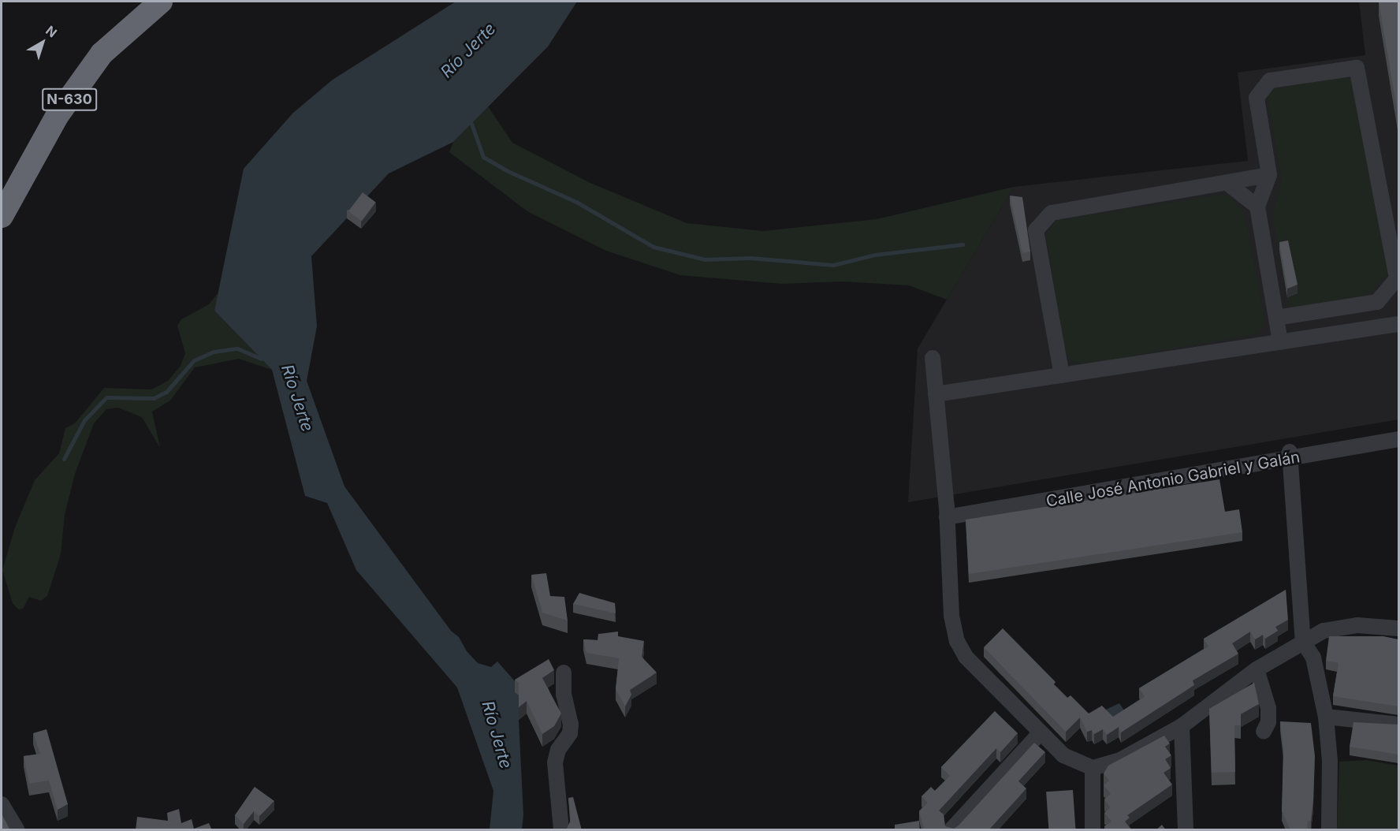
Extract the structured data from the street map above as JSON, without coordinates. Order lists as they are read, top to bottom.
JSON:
{
  "streets": {
    "highway": ["N-630"],
    "street": ["Calle José Antonio Gabriel y Galán"]
  },
  "water": ["Río Jerte"],
  "north": "top right"
}
